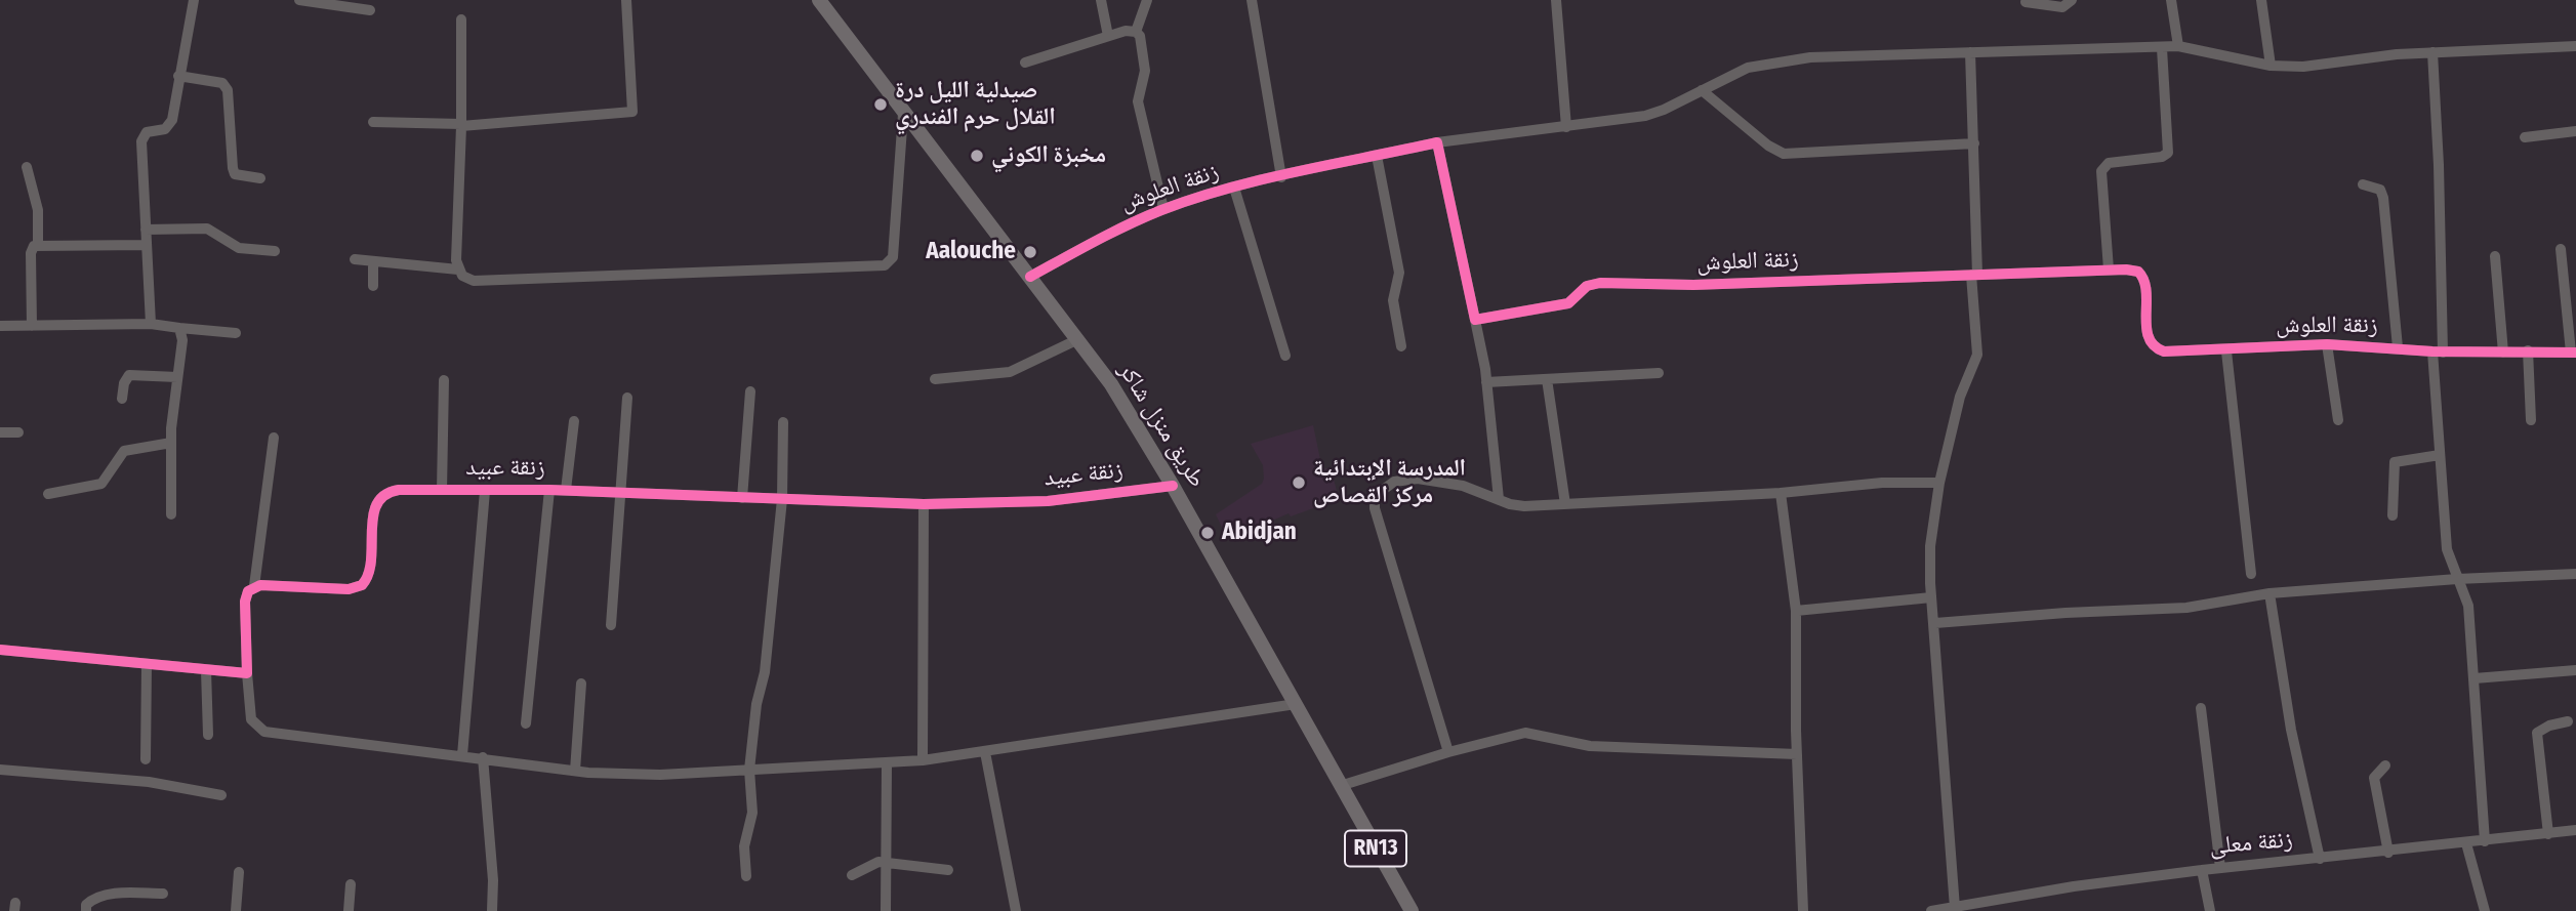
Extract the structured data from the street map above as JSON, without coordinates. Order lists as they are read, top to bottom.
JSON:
{
  "streets": {
    "main road": ["طريق منزل شاكر", "RN13"],
    "street": ["زنقة العلوش", "زنقة عبيد", "زنقة معلى"]
  },
  "crossings": [
    ["زنقة العلوش", "طريق منزل شاكر"],
    ["طريق منزل شاكر", "زنقة عبيد"]
  ],
  "places": [
    "صيدلية الليل درة القلال حرم الفندري",
    "مخبزة الكوني",
    "Aalouche",
    "المدرسة الإبتدائية مركز القصاص",
    "Abidjan"
  ]
}
